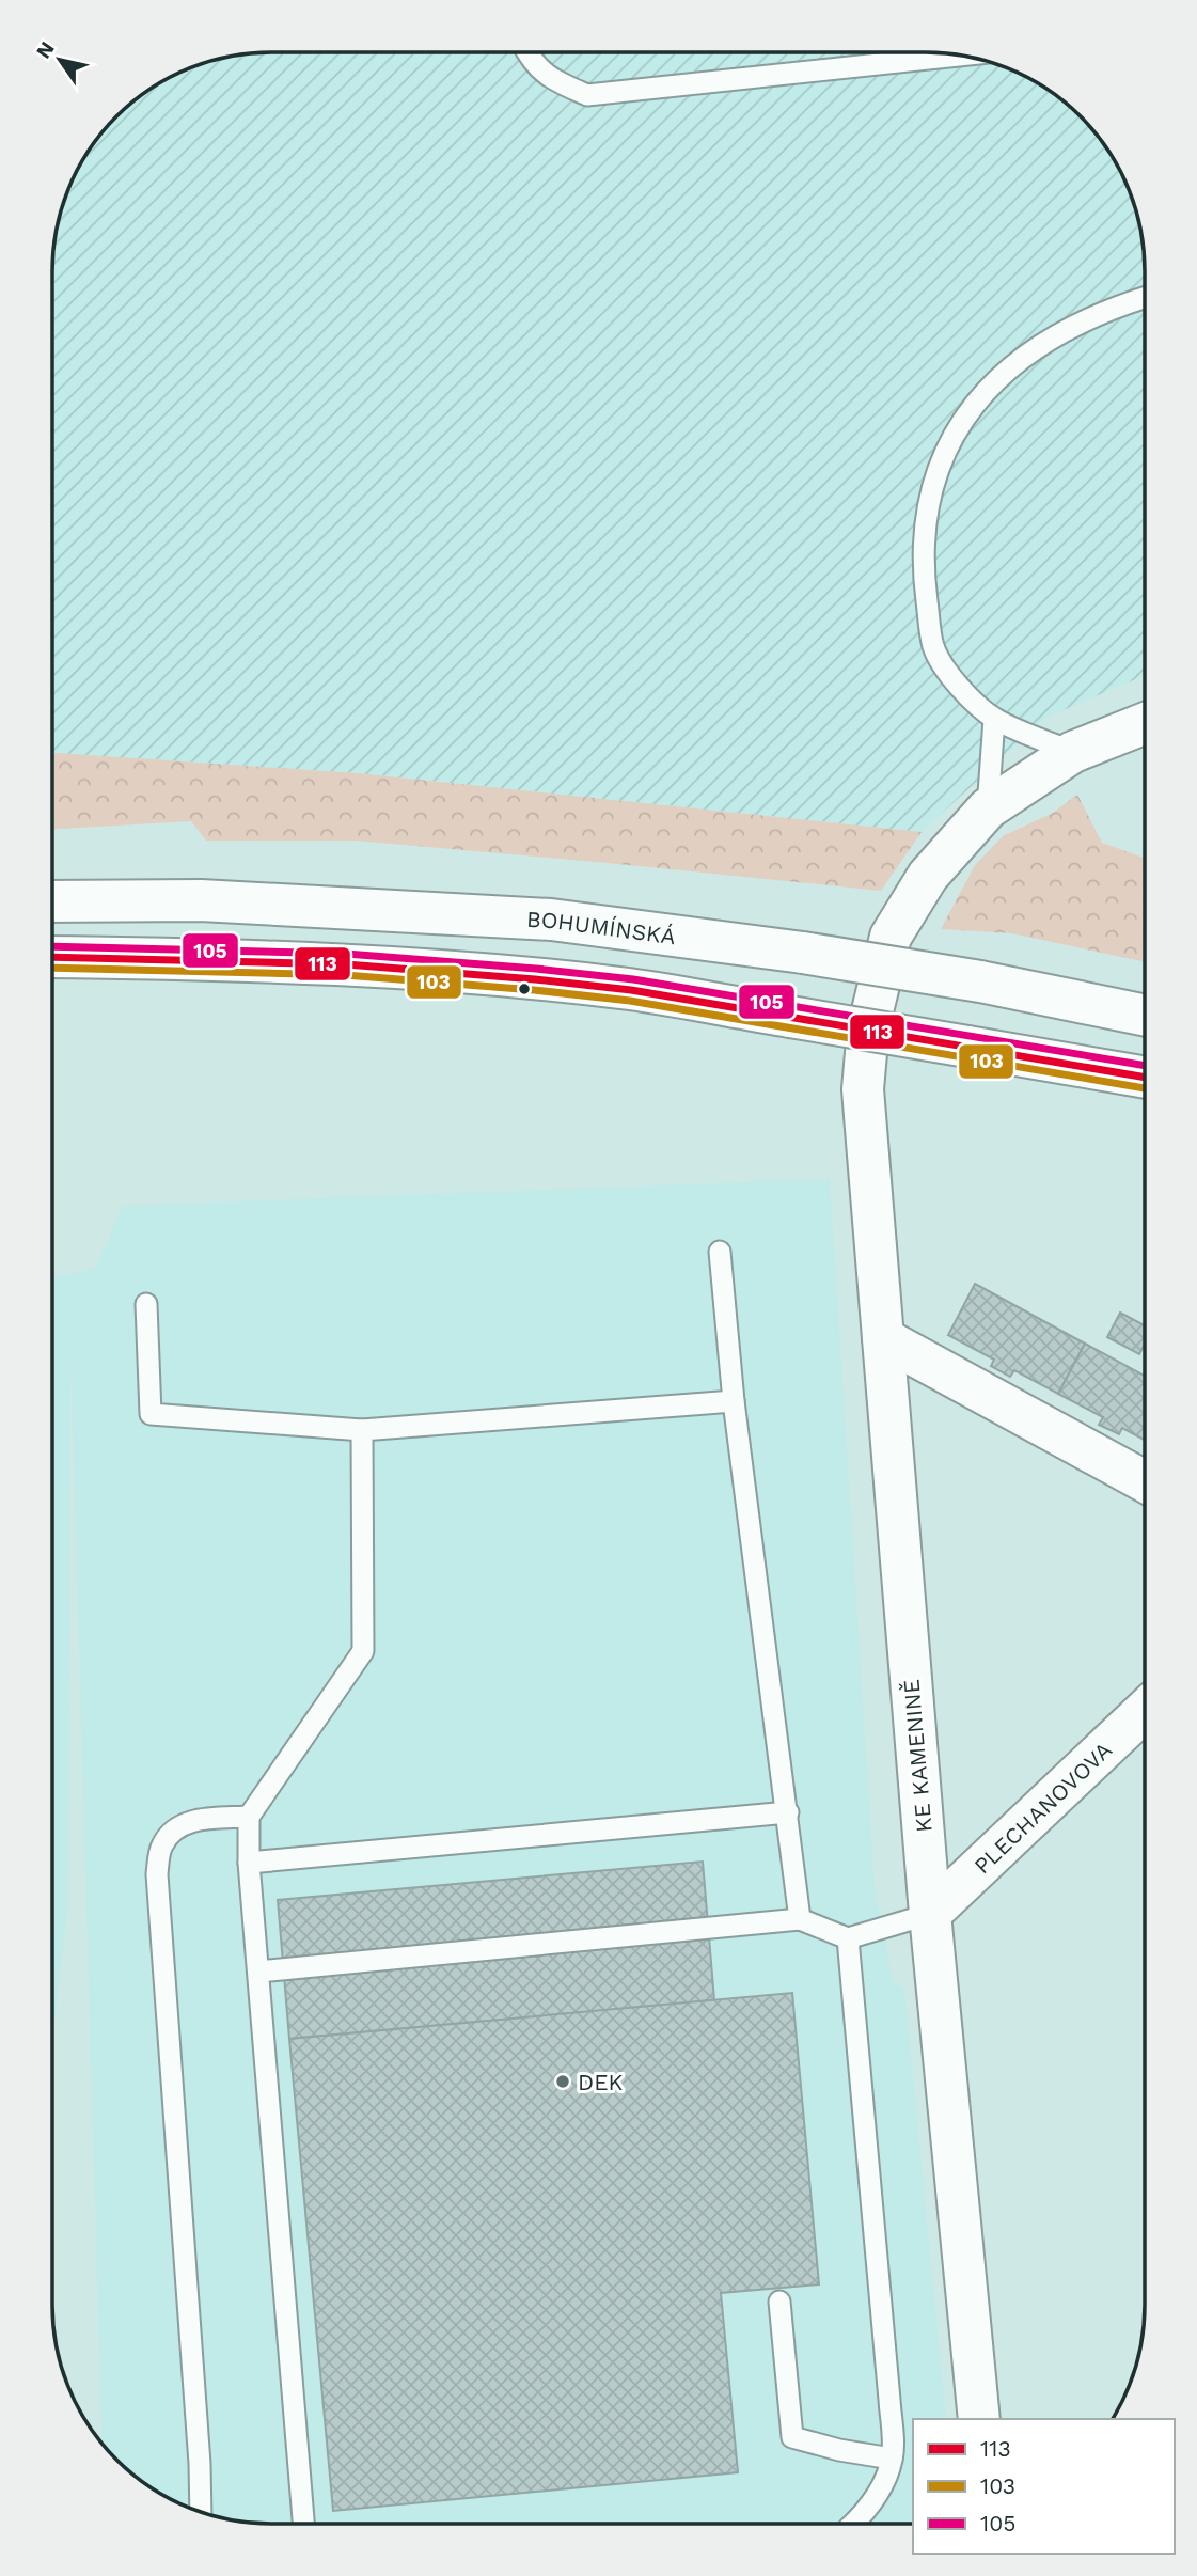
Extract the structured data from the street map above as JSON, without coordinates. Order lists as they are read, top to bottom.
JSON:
{
  "streets": {
    "street": ["BOHUMÍNSKÁ", "KE KAMENINĚ", "PLECHANOVOVA"]
  },
  "crossings": [
    ["KE KAMENINĚ", "PLECHANOVOVA"]
  ],
  "places": ["DEK"],
  "lines": ["transit line 105", "transit line 113", "transit line 103"],
  "legend": ["113", "103", "105"],
  "north": "top left"
}
